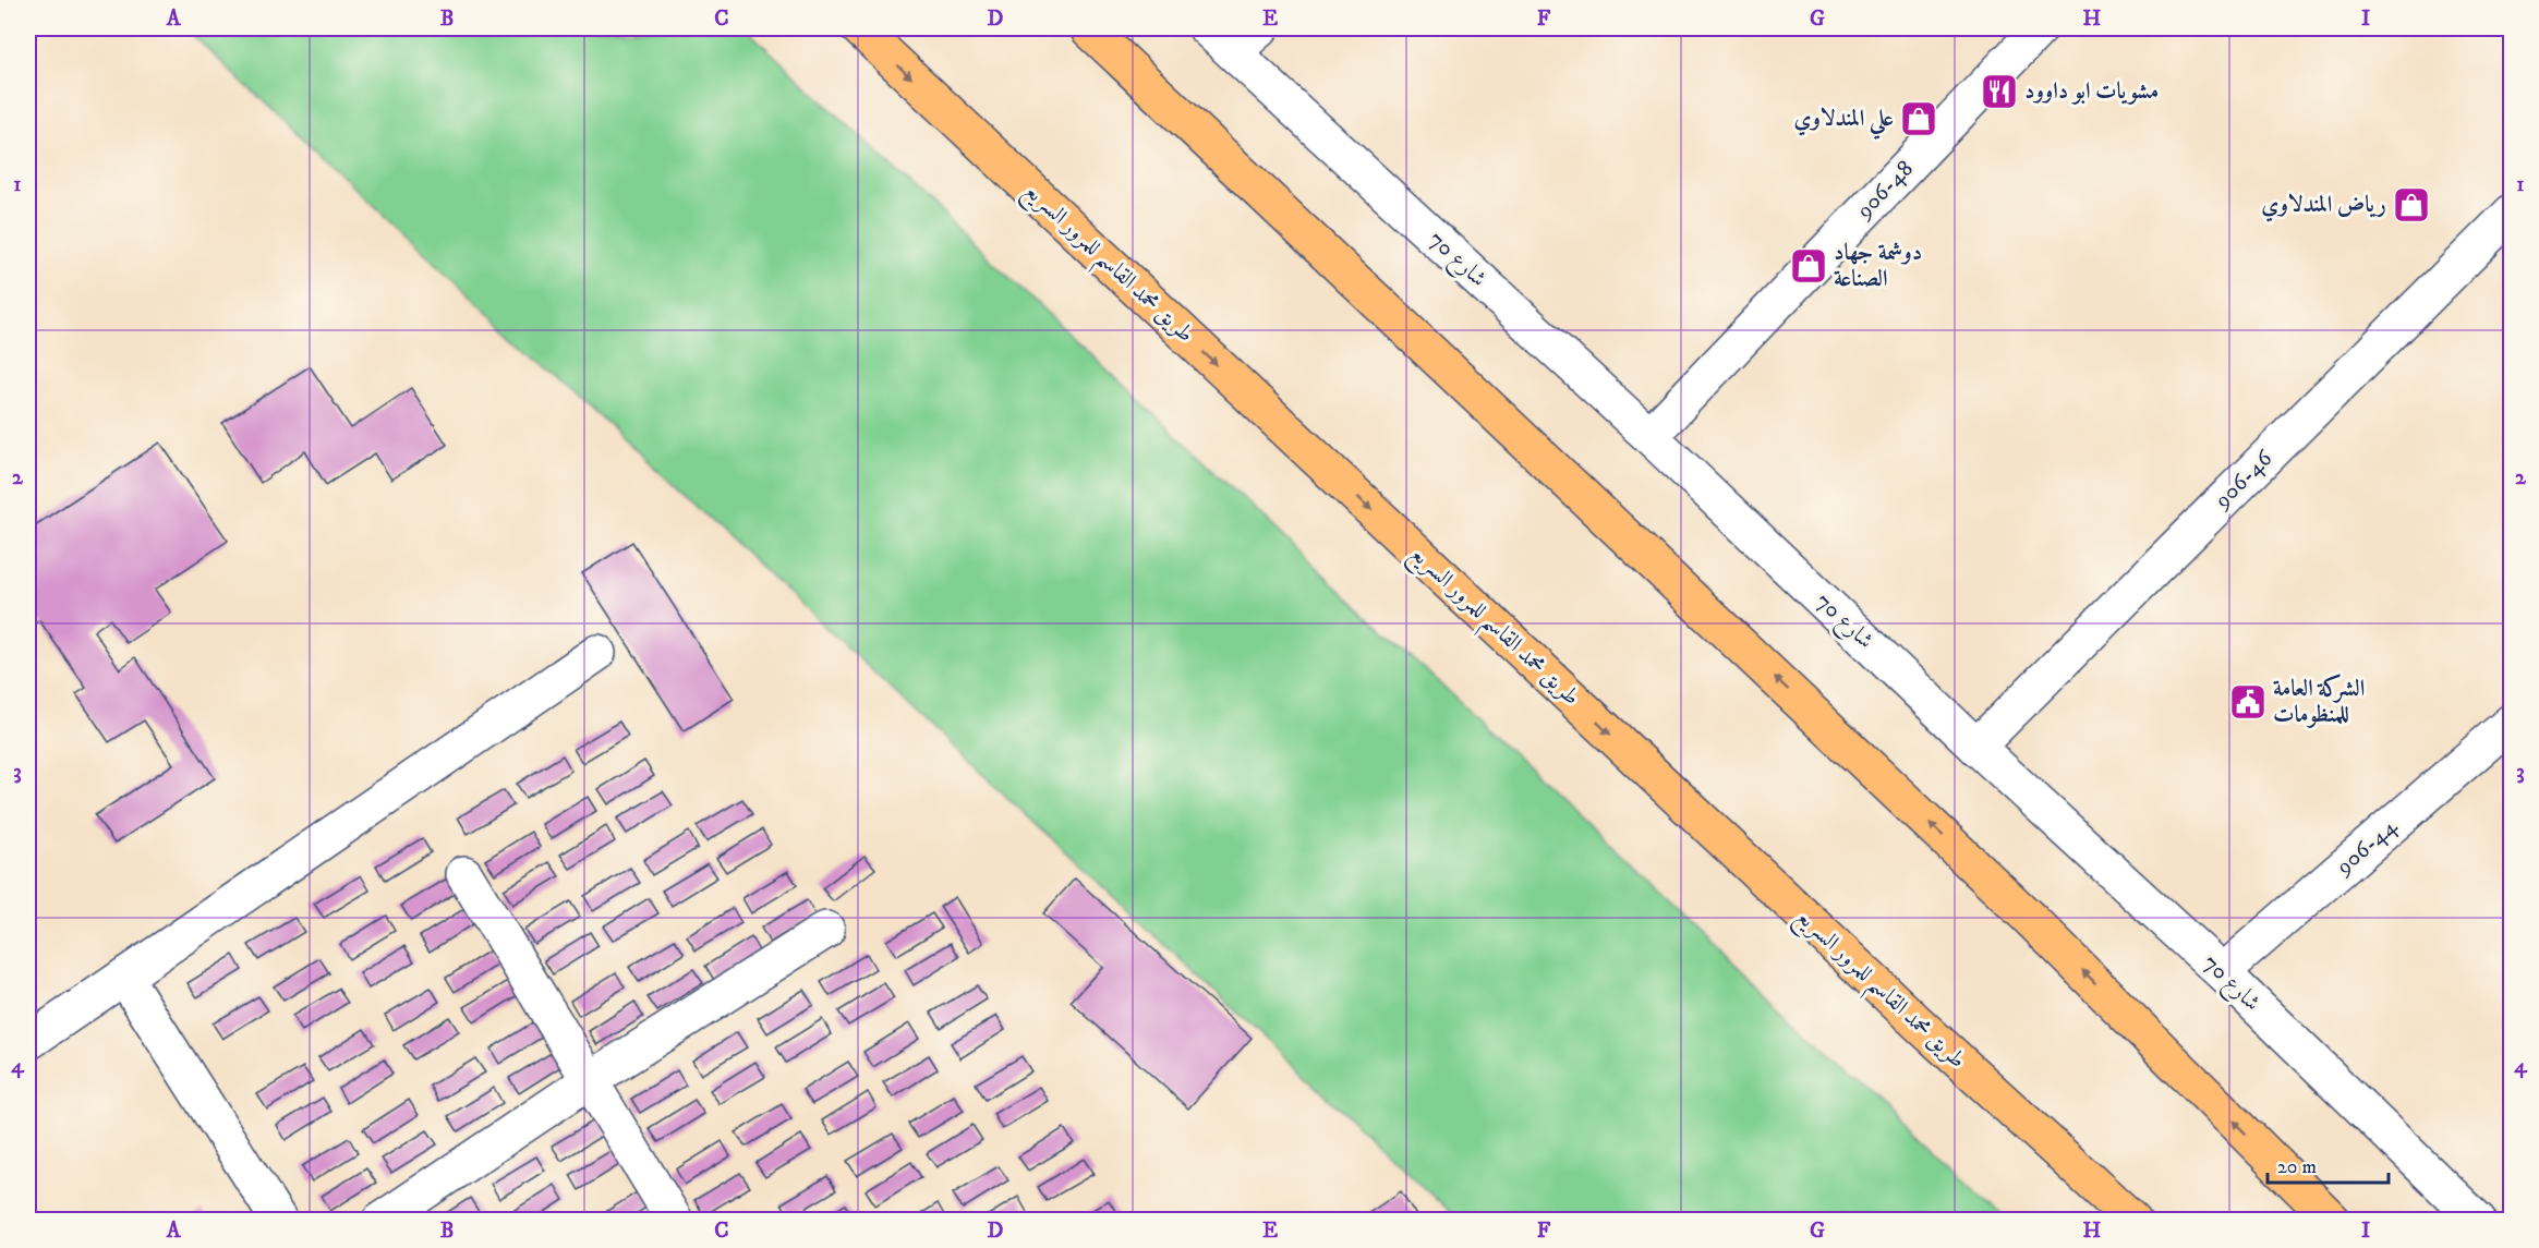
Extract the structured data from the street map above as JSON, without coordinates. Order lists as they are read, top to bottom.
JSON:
{
  "streets": {
    "highway": ["طريق محمد القاسم للمرور السريع"],
    "street": [
      "906-48",
      "شارع 70",
      "906-46",
      "906-44"
    ]
  },
  "crossings": [
    ["906-48", "شارع 70"],
    ["شارع 70", "906-46"],
    ["شارع 70", "906-44"]
  ],
  "places": {
    "restaurant": ["مشويات ابو داوود"],
    "shop": ["علي المندلاوي", "رياض المندلاوي", "دوشمة جهاد الصناعة"],
    "public building": ["الشركة العامة للمنظومات"]
  },
  "scale_bar": "20 m",
  "grid": {
    "columns": [
      "A",
      "B",
      "C",
      "D",
      "E",
      "F",
      "G",
      "H",
      "I"
    ],
    "rows": [
      "1",
      "2",
      "3",
      "4"
    ]
  }
}
